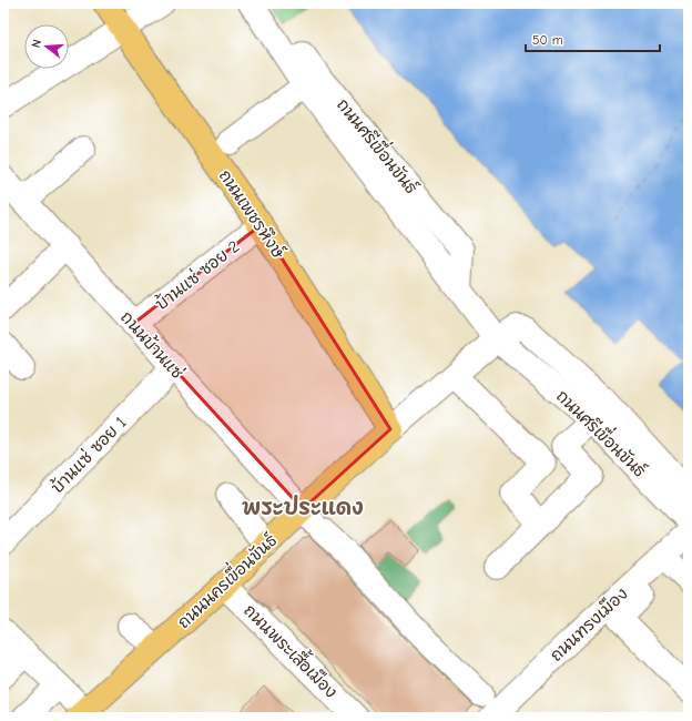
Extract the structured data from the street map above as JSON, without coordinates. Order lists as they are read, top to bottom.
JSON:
{
  "streets": {
    "main road": ["ถนนเพชรหึงษ์", "ถนนนครเขื่อนขันธ์"],
    "street": [
      "ถนนศรีเขื่อนขันธ์",
      "บ้านแซ่ ซอย 2",
      "ถนนบ้านแซ่",
      "บ้านแซ่ ซอย 1",
      "ถนนทรงเมือง",
      "ถนนพระเสื้อเมือง"
    ]
  },
  "crossings": [
    ["ถนนศรีเขื่อนขันธ์", "ถนนนครเขื่อนขันธ์"],
    ["ถนนศรีเขื่อนขันธ์", "ถนนทรงเมือง"],
    ["ถนนเพชรหึงษ์", "บ้านแซ่ ซอย 2"],
    ["ถนนเพชรหึงษ์", "ถนนนครเขื่อนขันธ์"],
    ["บ้านแซ่ ซอย 2", "ถนนบ้านแซ่"],
    ["ถนนบ้านแซ่", "บ้านแซ่ ซอย 1"],
    ["ถนนบ้านแซ่", "ถนนนครเขื่อนขันธ์"],
    ["ถนนนครเขื่อนขันธ์", "ถนนพระเสื้อเมือง"]
  ],
  "districts": ["พระประแดง"],
  "scale_bar": "50 m",
  "north": "left"
}
